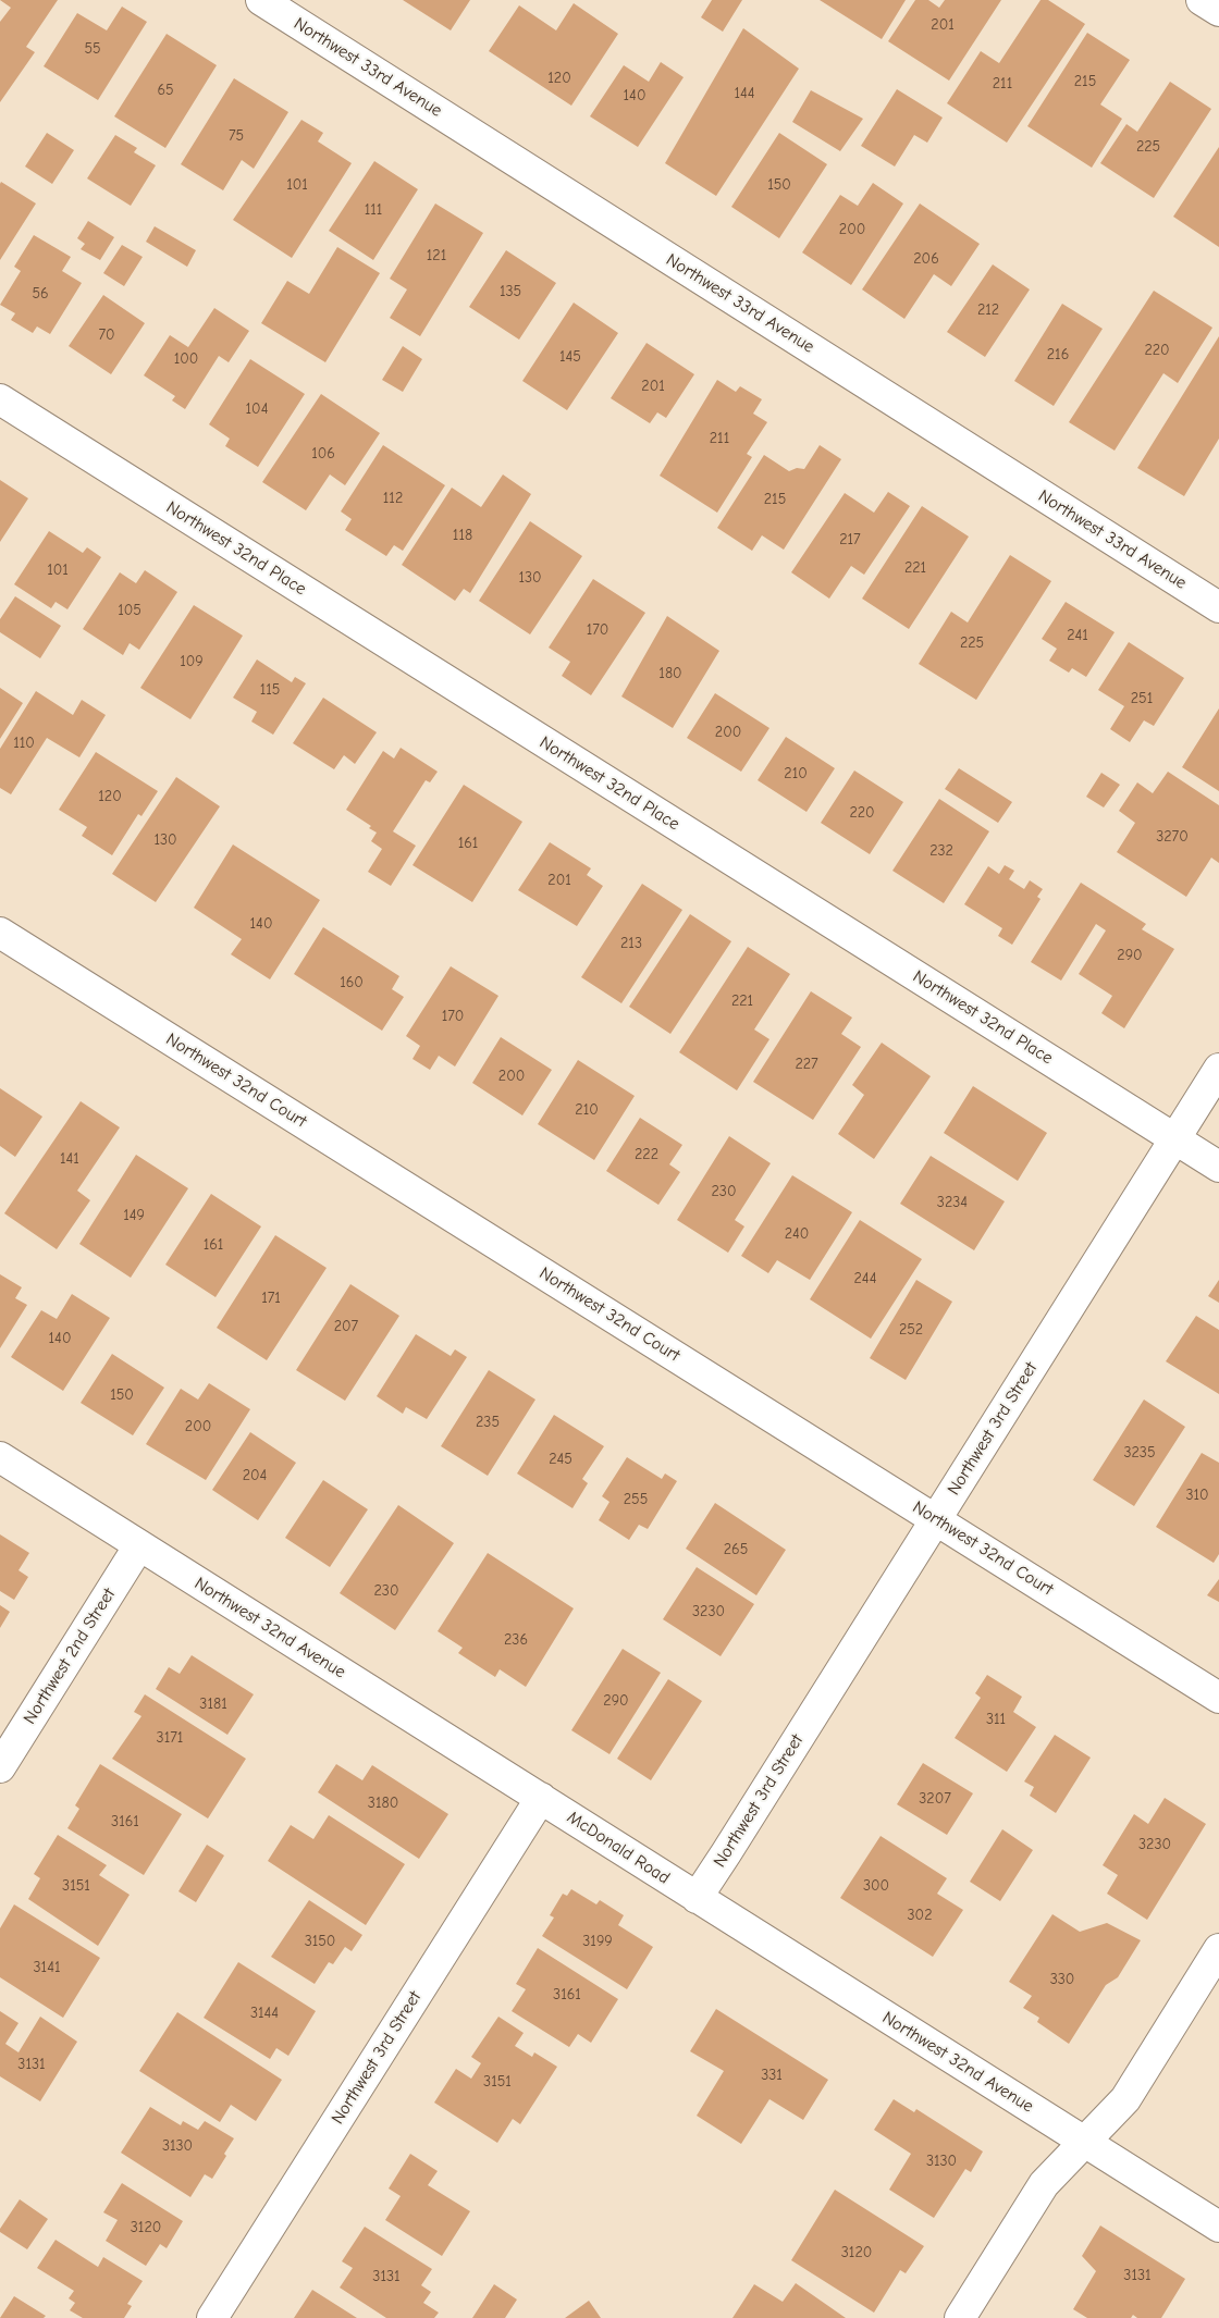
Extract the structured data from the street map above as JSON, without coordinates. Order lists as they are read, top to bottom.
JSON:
{
  "streets": {
    "street": [
      "Northwest 33rd Avenue",
      "Northwest 32nd Place",
      "Northwest 32nd Court",
      "Northwest 3rd Street",
      "Northwest 32nd Avenue",
      "Northwest 2nd Street",
      "McDonald Road"
    ]
  },
  "crossings": [
    ["Northwest 32nd Place", "Northwest 3rd Street"],
    ["Northwest 32nd Court", "Northwest 3rd Street"],
    ["Northwest 3rd Street", "Northwest 32nd Avenue"],
    ["Northwest 3rd Street", "McDonald Road"],
    ["Northwest 32nd Avenue", "Northwest 2nd Street"],
    ["Northwest 32nd Avenue", "McDonald Road"]
  ],
  "house_numbers": [
    "201",
    "55",
    "120",
    "215",
    "211",
    "65",
    "144",
    "140",
    "75",
    "225",
    "101",
    "150",
    "111",
    "200",
    "121",
    "206",
    "135",
    "56",
    "212",
    "70",
    "220",
    "216",
    "145",
    "100",
    "201",
    "104",
    "211",
    "106",
    "112",
    "215",
    "118",
    "217",
    "221",
    "101",
    "130",
    "105",
    "170",
    "241",
    "225",
    "109",
    "180",
    "115",
    "251",
    "200",
    "110",
    "210",
    "120",
    "220",
    "3270",
    "130",
    "161",
    "232",
    "201",
    "140",
    "213",
    "290",
    "160",
    "221",
    "170",
    "227",
    "200",
    "210",
    "222",
    "141",
    "230",
    "3234",
    "149",
    "240",
    "161",
    "244",
    "171",
    "207",
    "252",
    "140",
    "150",
    "235",
    "200",
    "3235",
    "245",
    "204",
    "310",
    "255",
    "265",
    "230",
    "3230",
    "236",
    "290",
    "3181",
    "311",
    "3171",
    "3207",
    "3180",
    "3161",
    "3230",
    "3151",
    "300",
    "302",
    "3150",
    "3199",
    "3141",
    "330",
    "3161",
    "3144",
    "3131",
    "331",
    "3151",
    "3130",
    "3130",
    "3120",
    "3120",
    "3131",
    "3131"
  ]
}
